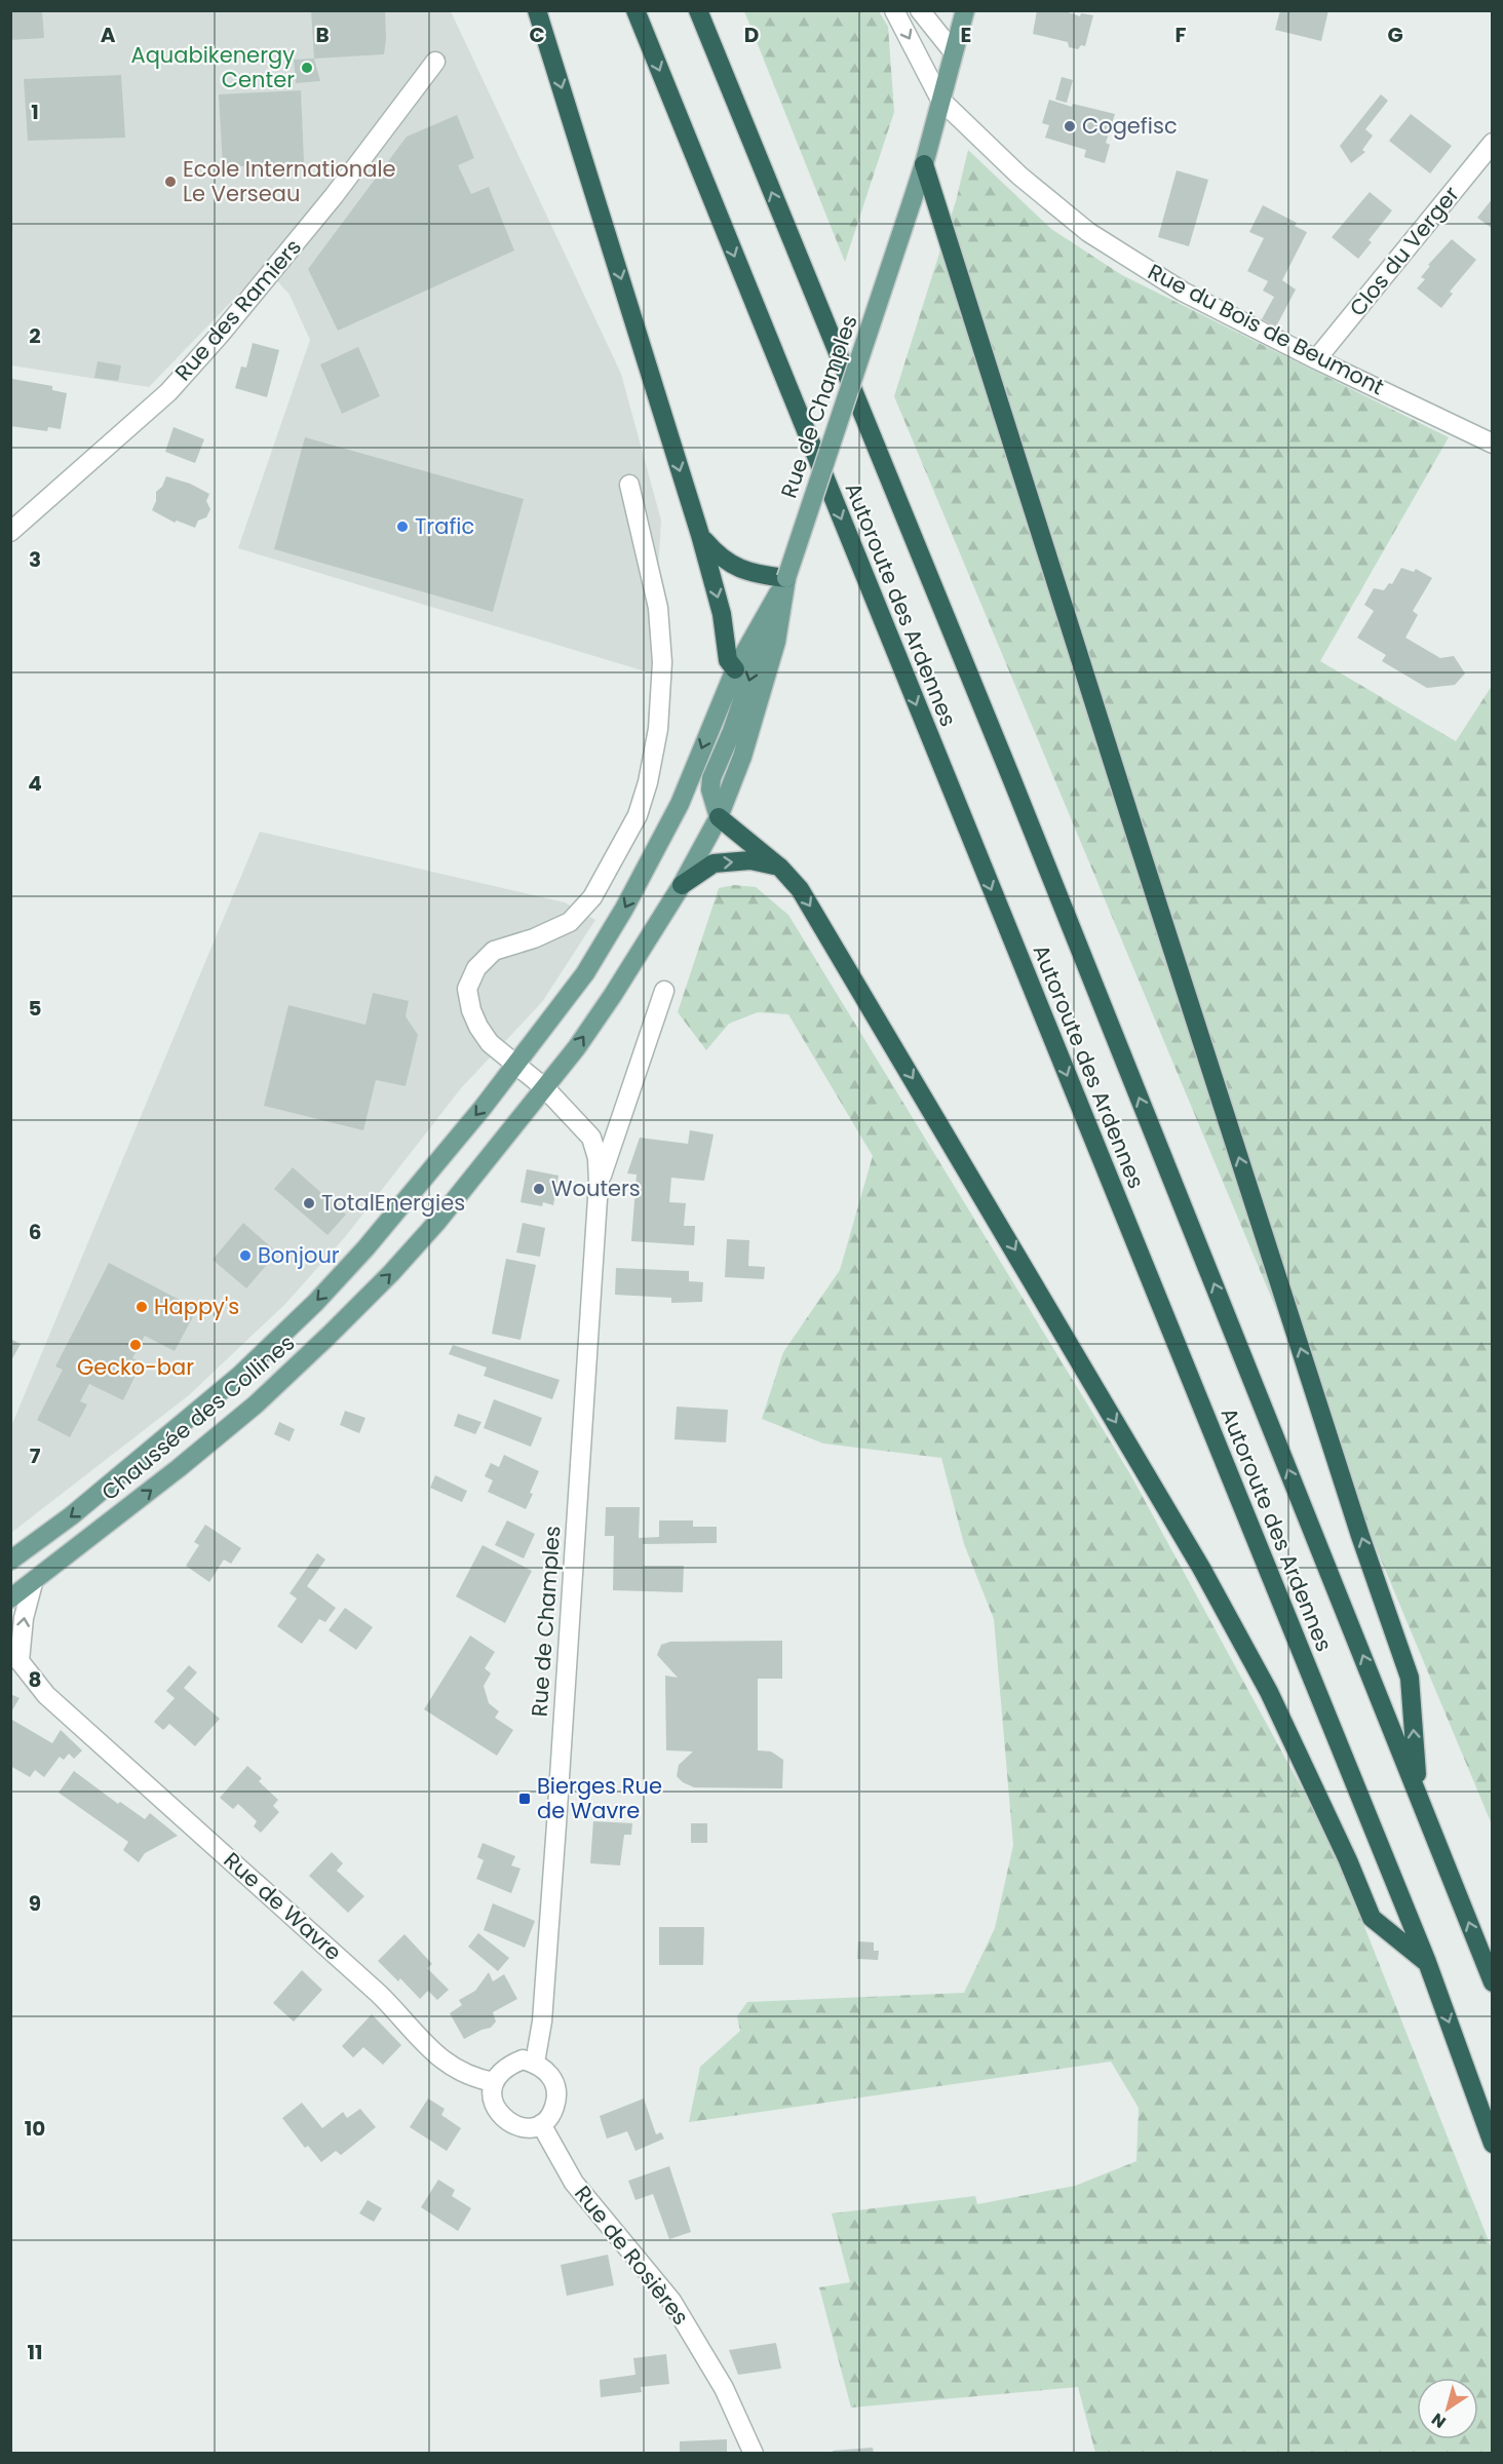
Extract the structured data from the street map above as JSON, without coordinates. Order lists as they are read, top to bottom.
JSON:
{
  "streets": {
    "highway": ["Autoroute des Ardennes"],
    "main road": ["Rue de Champles", "Chaussée des Collines"],
    "street": [
      "Clos du Verger",
      "Rue des Ramiers",
      "Rue du Bois de Beumont",
      "Rue de Wavre",
      "Rue de Rosières"
    ]
  },
  "crossings": [
    ["Clos du Verger", "Rue du Bois de Beumont"],
    ["Rue du Bois de Beumont", "Rue de Champles"],
    ["Rue de Champles", "Chaussée des Collines"],
    ["Rue de Champles", "Rue de Wavre"],
    ["Rue de Champles", "Rue de Rosières"],
    ["Chaussée des Collines", "Rue de Wavre"],
    ["Rue de Wavre", "Rue de Rosières"]
  ],
  "places": {
    "other": [
      "Aquabikenergy Center",
      "Cogefisc",
      "Ecole Internationale Le Verseau",
      "Trafic",
      "Wouters",
      "TotalEnergies",
      "Bonjour",
      "Happy's",
      "Gecko-bar"
    ],
    "transit": ["Bierges Rue de Wavre"]
  },
  "north": "bottom left",
  "grid": {
    "columns": [
      "A",
      "B",
      "C",
      "D",
      "E",
      "F",
      "G"
    ],
    "rows": [
      "1",
      "2",
      "3",
      "4",
      "5",
      "6",
      "7",
      "8",
      "9",
      "10",
      "11"
    ]
  }
}
